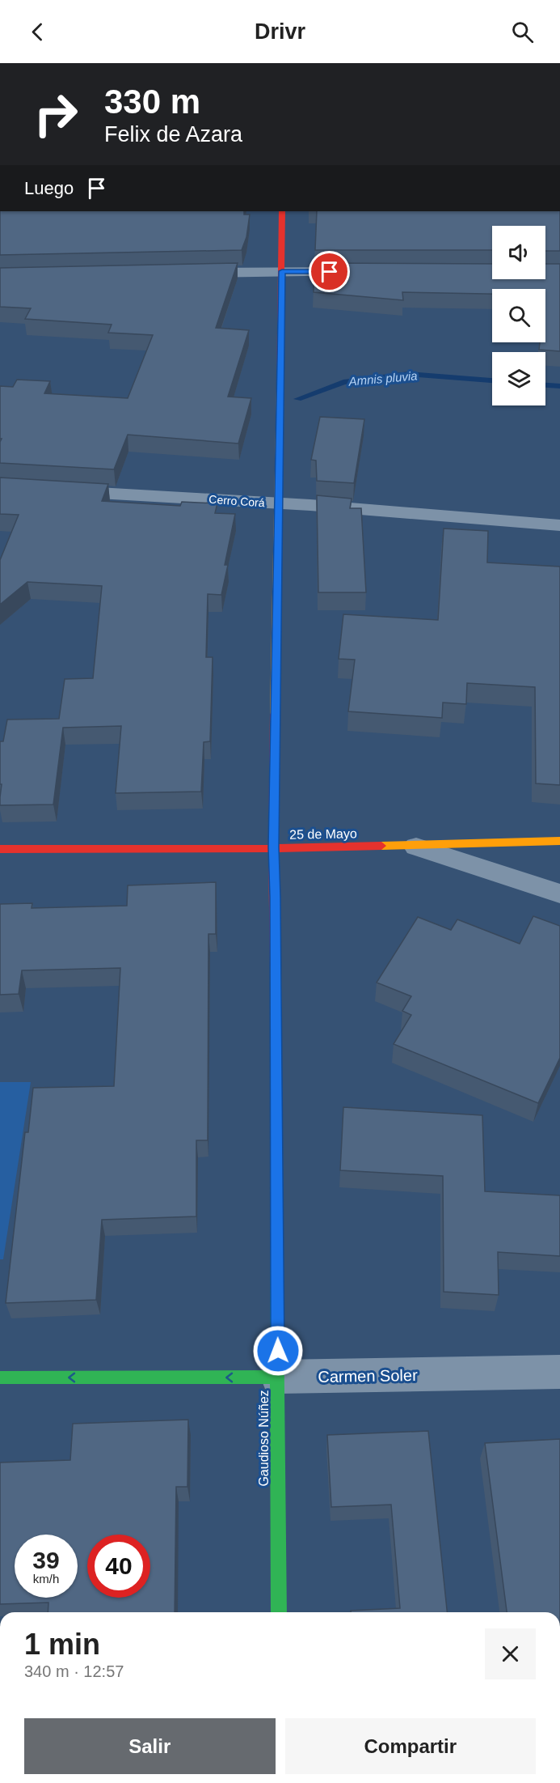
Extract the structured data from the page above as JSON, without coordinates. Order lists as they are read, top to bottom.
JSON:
{
  "streets": {
    "street": [
      "Cerro Corá",
      "25 de Mayo",
      "Carmen Soler",
      "Gaudioso Núñez"
    ]
  },
  "crossings": [
    ["Cerro Corá", "Gaudioso Núñez"],
    ["25 de Mayo", "Gaudioso Núñez"],
    ["Carmen Soler", "Gaudioso Núñez"]
  ],
  "one_way": ["Carmen Soler"],
  "water": ["Amnis pluvia"],
  "page": {
    "header": "Drivr",
    "turn": ["330 m", "Felix de Azara"],
    "then": "Luego",
    "speed": "39 km/h",
    "limit": "40",
    "heading": ["1 min", "340 m · 12:57"],
    "buttons": ["Salir", "Compartir"]
  }
}
